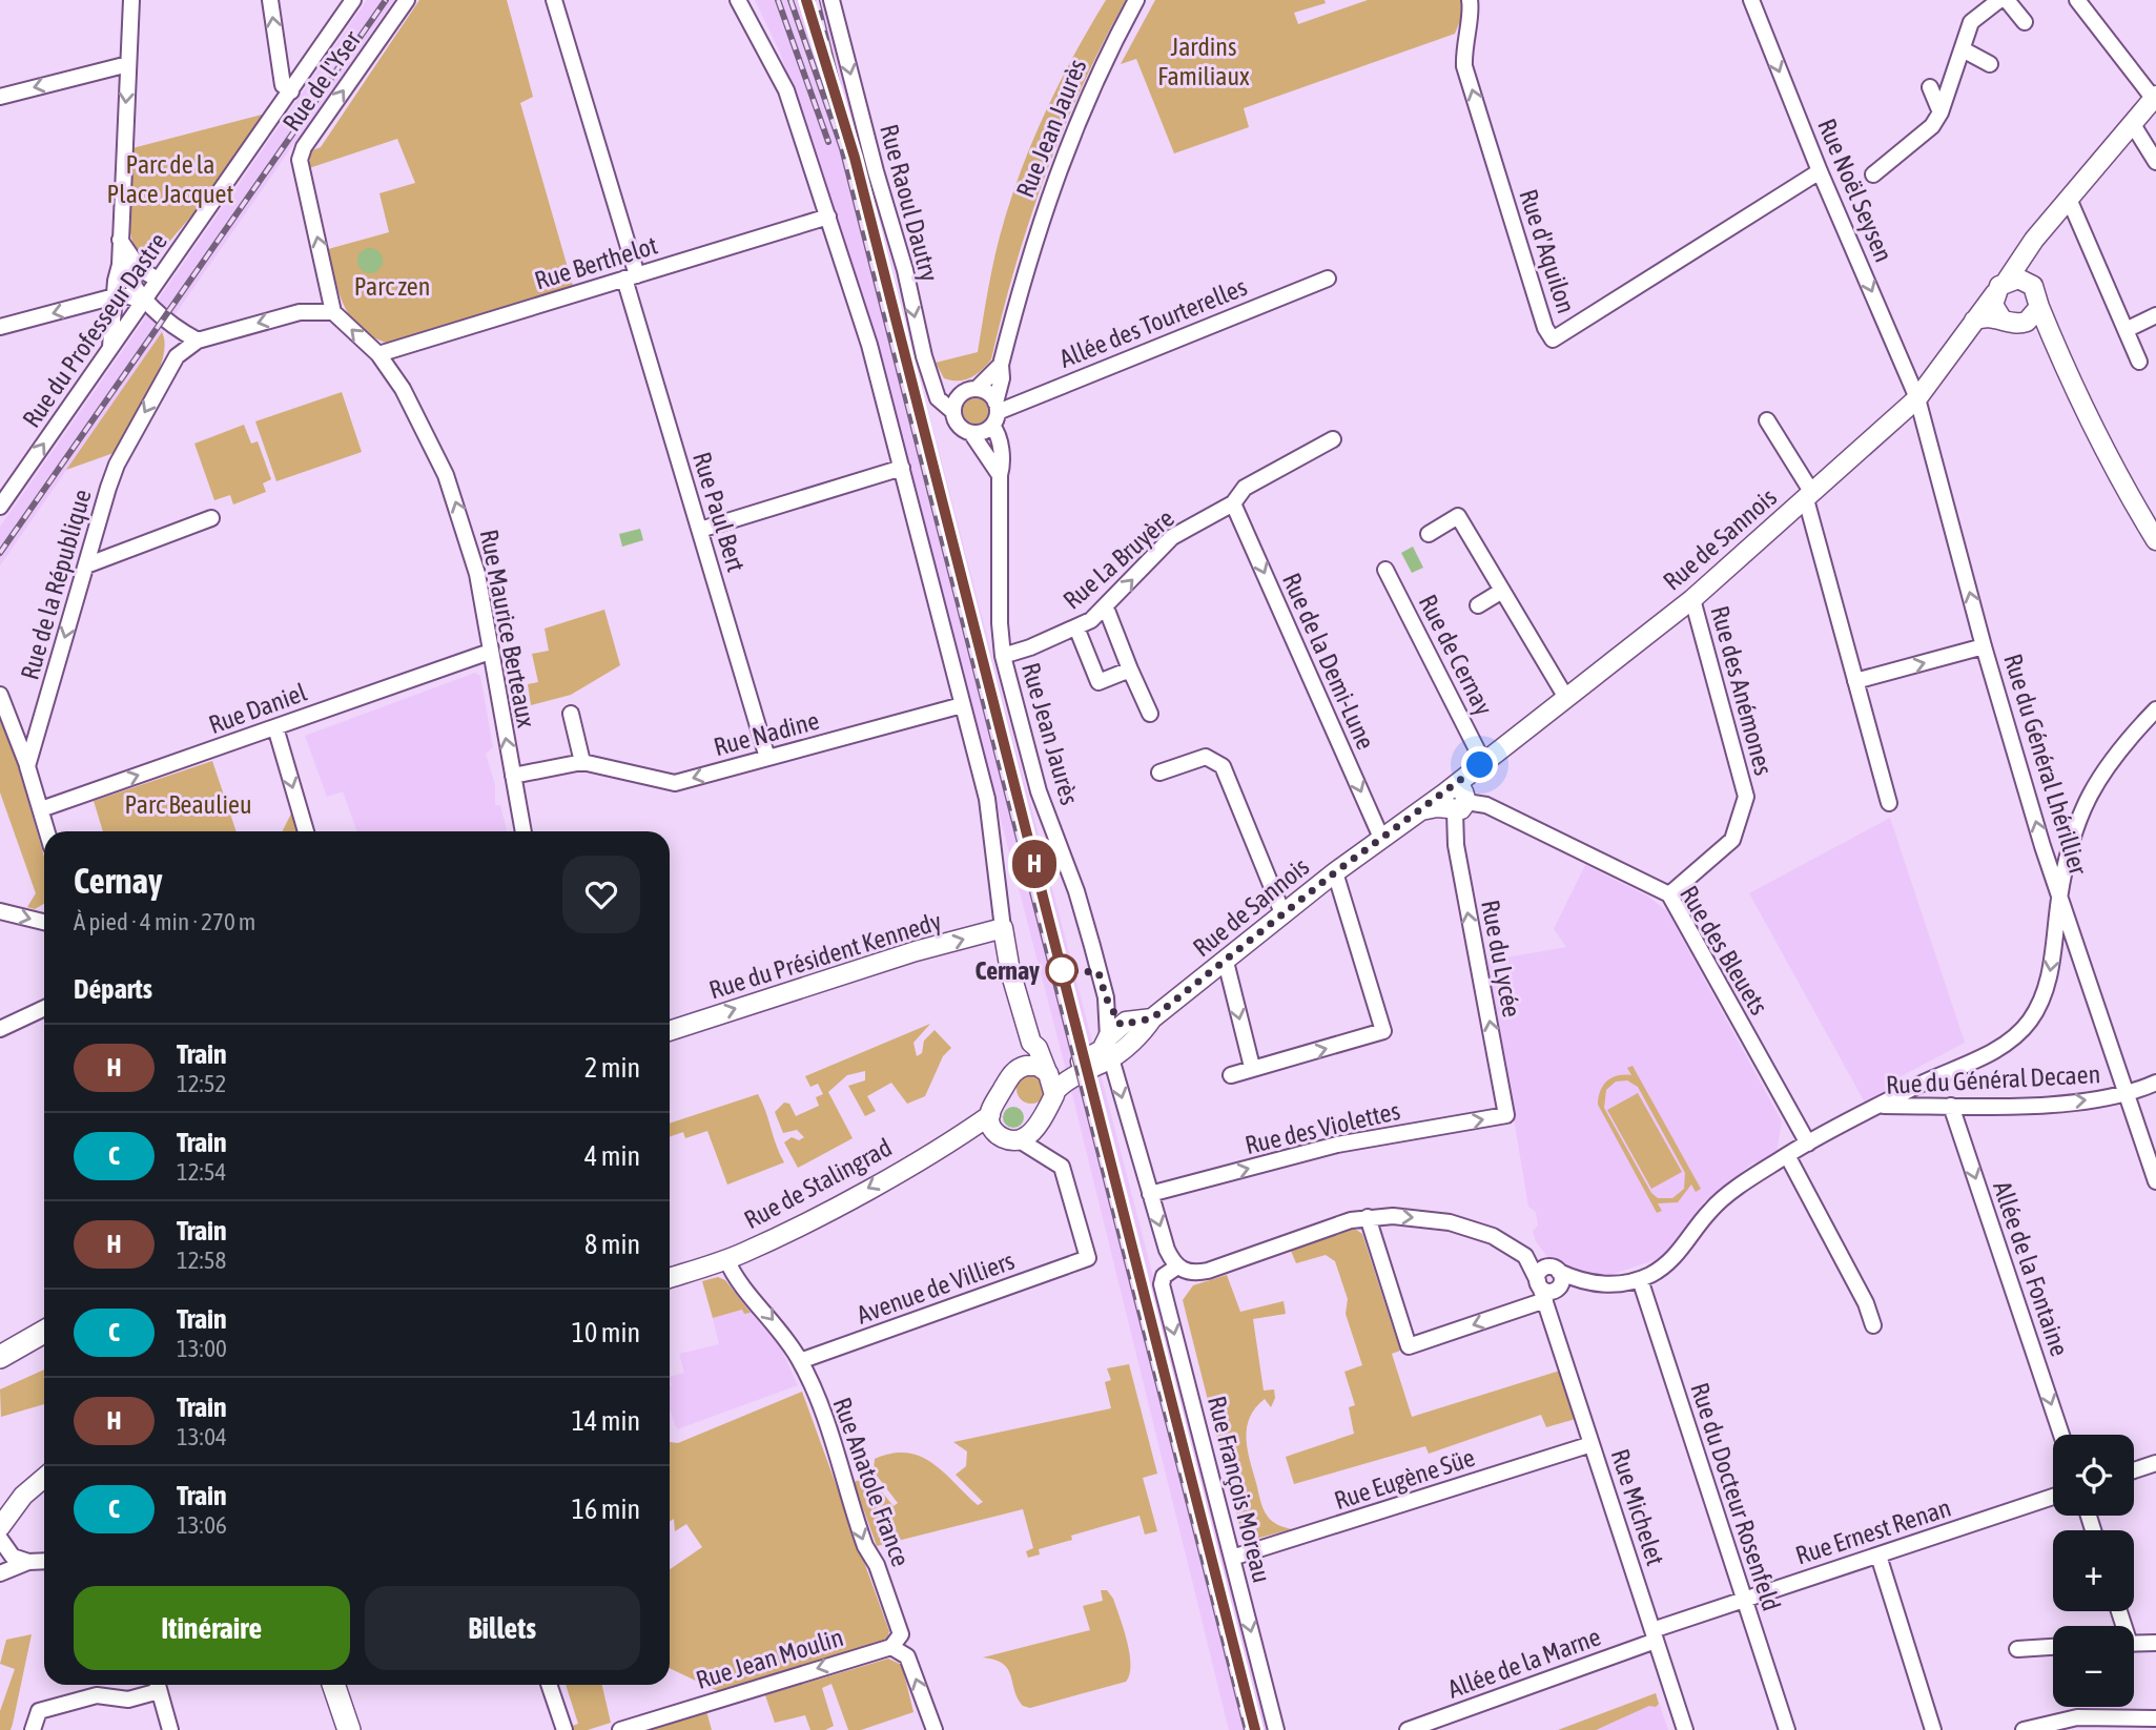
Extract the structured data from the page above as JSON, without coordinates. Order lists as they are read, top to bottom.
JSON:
{
  "streets": {
    "street": [
      "Rue de l'Yser",
      "Rue Jean Jaurès",
      "Rue Noël Seysen",
      "Rue Raoul Dautry",
      "Rue d'Aquilon",
      "Rue Berthelot",
      "Allée des Tourterelles",
      "Rue du Professeur Dastre",
      "Rue Paul Bert",
      "Rue de Sannois",
      "Rue La Bruyère",
      "Rue de la République",
      "Rue Maurice Berteaux",
      "Rue de Cernay",
      "Rue de la Demi-Lune",
      "Rue des Anémones",
      "Rue Daniel",
      "Rue Nadine",
      "Rue du Général Lhérillier",
      "Rue des Bleuets",
      "Rue du Président Kennedy",
      "Rue du Lycée",
      "Rue du Général Decaen",
      "Rue des Violettes",
      "Rue de Stalingrad",
      "Allée de la Fontaine",
      "Avenue de Villiers",
      "Rue Eugène Süe",
      "Rue Anatole France",
      "Rue François Moreau",
      "Rue du Docteur Rosenfeld",
      "Rue Michelet",
      "Rue Ernest Renan",
      "Rue Jean Moulin",
      "Allée de la Marne"
    ]
  },
  "crossings": [
    ["Rue de l'Yser", "Rue Maurice Berteaux"],
    ["Rue Jean Jaurès", "Rue Raoul Dautry"],
    ["Rue Jean Jaurès", "Allée des Tourterelles"],
    ["Rue Jean Jaurès", "Rue de Sannois"],
    ["Rue Jean Jaurès", "Rue La Bruyère"],
    ["Rue Noël Seysen", "Rue d'Aquilon"],
    ["Rue Noël Seysen", "Rue de Sannois"],
    ["Rue Noël Seysen", "Rue du Général Lhérillier"],
    ["Rue Raoul Dautry", "Allée des Tourterelles"],
    ["Rue Berthelot", "Rue Paul Bert"],
    ["Rue Berthelot", "Rue Maurice Berteaux"],
    ["Rue Paul Bert", "Rue Nadine"],
    ["Rue de Sannois", "Rue de Cernay"],
    ["Rue de Sannois", "Rue de la Demi-Lune"],
    ["Rue de Sannois", "Rue des Anémones"],
    ["Rue de Sannois", "Rue du Général Lhérillier"],
    ["Rue de Sannois", "Rue des Bleuets"],
    ["Rue de Sannois", "Rue du Lycée"],
    ["Rue La Bruyère", "Rue de la Demi-Lune"],
    ["Rue Maurice Berteaux", "Rue Daniel"],
    ["Rue Maurice Berteaux", "Rue Nadine"],
    ["Rue des Anémones", "Rue des Bleuets"],
    ["Rue du Général Lhérillier", "Rue du Général Decaen"],
    ["Rue des Bleuets", "Rue du Lycée"],
    ["Rue des Bleuets", "Rue du Général Decaen"],
    ["Rue du Lycée", "Rue des Violettes"],
    ["Rue du Général Decaen", "Allée de la Fontaine"],
    ["Rue du Général Decaen", "Rue du Docteur Rosenfeld"],
    ["Rue du Général Decaen", "Rue Michelet"],
    ["Rue de Stalingrad", "Rue Anatole France"],
    ["Avenue de Villiers", "Rue Anatole France"],
    ["Rue Eugène Süe", "Rue François Moreau"],
    ["Rue Eugène Süe", "Rue Michelet"],
    ["Rue Anatole France", "Rue Jean Moulin"],
    ["Rue du Docteur Rosenfeld", "Rue Ernest Renan"],
    ["Rue Michelet", "Rue Ernest Renan"],
    ["Rue Michelet", "Allée de la Marne"],
    ["Rue Ernest Renan", "Allée de la Marne"]
  ],
  "one_way": [
    "Rue de l'Yser",
    "Rue Noël Seysen",
    "Rue La Bruyère",
    "Rue de la République",
    "Rue Maurice Berteaux",
    "Rue de la Demi-Lune",
    "Rue Daniel",
    "Rue Nadine",
    "Rue du Président Kennedy",
    "Rue du Lycée",
    "Rue de Stalingrad",
    "Allée de la Fontaine",
    "Rue Anatole France",
    "Rue François Moreau",
    "Rue Jean Moulin"
  ],
  "parks": [
    "Jardins Familiaux",
    "Parc de la Place Jacquet",
    "Parc zen",
    "Parc Beaulieu"
  ],
  "places": ["Cernay"],
  "page": {
    "on_map": "H",
    "heading": [
      ["Cernay", "À pied · 4 min · 270 m"],
      "Départs"
    ],
    "list": [
      {
        "mark": "H",
        "name": "Train",
        "note": "12:52",
        "value": "2 min"
      },
      {
        "mark": "C",
        "name": "Train",
        "note": "12:54",
        "value": "4 min"
      },
      {
        "mark": "H",
        "name": "Train",
        "note": "12:58",
        "value": "8 min"
      },
      {
        "mark": "C",
        "name": "Train",
        "note": "13:00",
        "value": "10 min"
      },
      {
        "mark": "H",
        "name": "Train",
        "note": "13:04",
        "value": "14 min"
      },
      {
        "mark": "C",
        "name": "Train",
        "note": "13:06",
        "value": "16 min"
      }
    ],
    "map_buttons": ["+", "−"],
    "buttons": ["Itinéraire", "Billets"]
  }
}
